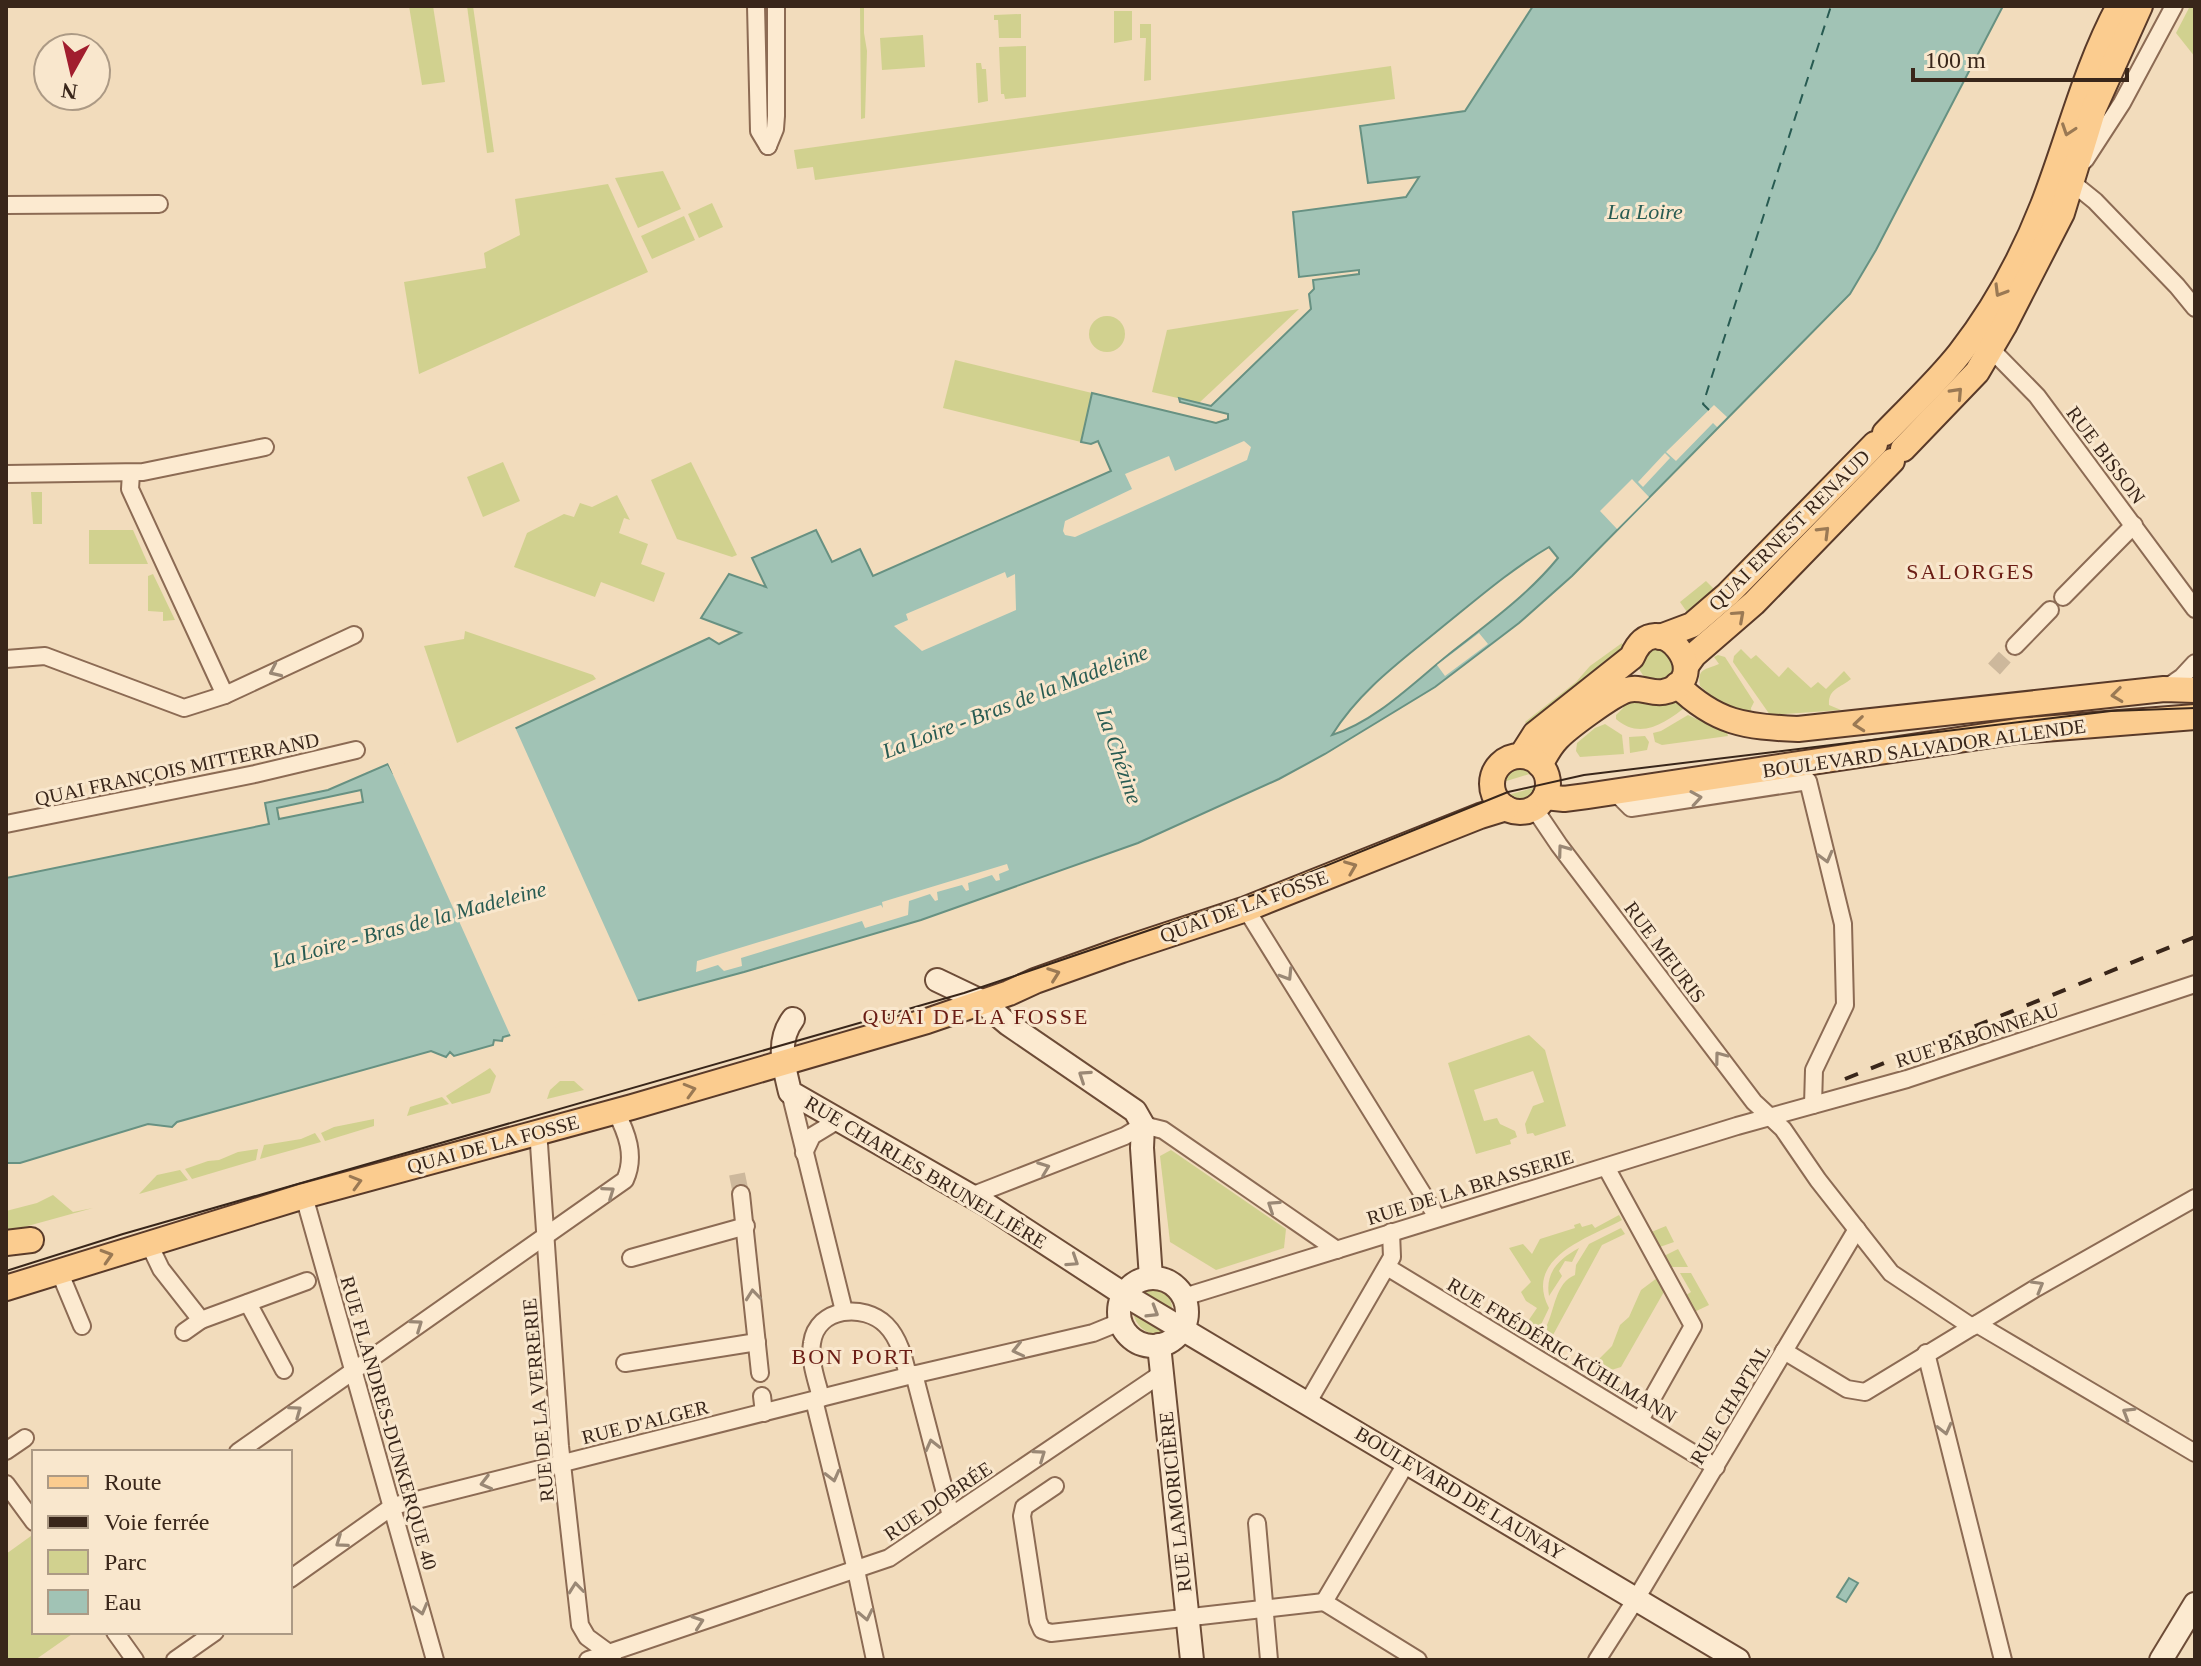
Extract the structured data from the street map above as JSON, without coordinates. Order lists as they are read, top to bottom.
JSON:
{
  "streets": {
    "main road": [
      "QUAI ERNEST RENAUD",
      "BOULEVARD SALVADOR ALLENDE",
      "QUAI DE LA FOSSE",
      "RUE CHARLES BRUNELLIÈRE",
      "BOULEVARD DE LAUNAY",
      "RUE LAMORICIÈRE"
    ],
    "street": [
      "RUE BISSON",
      "QUAI FRANÇOIS MITTERRAND",
      "RUE MEURIS",
      "RUE BABONNEAU",
      "RUE DE LA BRASSERIE",
      "RUE FRÉDÉRIC KÜHLMANN",
      "RUE DE LA VERRERIE",
      "RUE CHAPTAL",
      "RUE D'ALGER",
      "RUE FLANDRES-DUNKERQUE 40",
      "RUE DOBRÉE"
    ]
  },
  "crossings": [
    ["RUE BISSON", "QUAI ERNEST RENAUD"],
    ["QUAI ERNEST RENAUD", "BOULEVARD SALVADOR ALLENDE"],
    ["BOULEVARD SALVADOR ALLENDE", "QUAI DE LA FOSSE"],
    ["BOULEVARD SALVADOR ALLENDE", "RUE MEURIS"],
    ["QUAI DE LA FOSSE", "RUE MEURIS"],
    ["QUAI DE LA FOSSE", "RUE CHARLES BRUNELLIÈRE"],
    ["QUAI DE LA FOSSE", "RUE DE LA VERRERIE"],
    ["QUAI DE LA FOSSE", "RUE FLANDRES-DUNKERQUE 40"],
    ["RUE MEURIS", "RUE BABONNEAU"],
    ["RUE MEURIS", "RUE DE LA BRASSERIE"],
    ["RUE MEURIS", "RUE CHAPTAL"],
    ["RUE BABONNEAU", "RUE DE LA BRASSERIE"],
    ["RUE CHARLES BRUNELLIÈRE", "BOULEVARD DE LAUNAY"],
    ["RUE FRÉDÉRIC KÜHLMANN", "RUE CHAPTAL"],
    ["RUE DE LA VERRERIE", "RUE D'ALGER"],
    ["RUE DE LA VERRERIE", "RUE DOBRÉE"],
    ["RUE CHAPTAL", "BOULEVARD DE LAUNAY"],
    ["RUE D'ALGER", "RUE FLANDRES-DUNKERQUE 40"],
    ["RUE DOBRÉE", "RUE LAMORICIÈRE"]
  ],
  "one_way": [
    "QUAI DE LA FOSSE",
    "RUE MEURIS",
    "RUE DE LA VERRERIE",
    "RUE D'ALGER",
    "RUE DOBRÉE"
  ],
  "districts": ["SALORGES", "QUAI DE LA FOSSE", "BON PORT"],
  "water": ["La Loire", "La Loire - Bras de la Madeleine", "La Chézine"],
  "legend": [
    "Route",
    "Voie ferrée",
    "Parc",
    "Eau"
  ],
  "scale_bar": "100 m",
  "north": "bottom"
}
